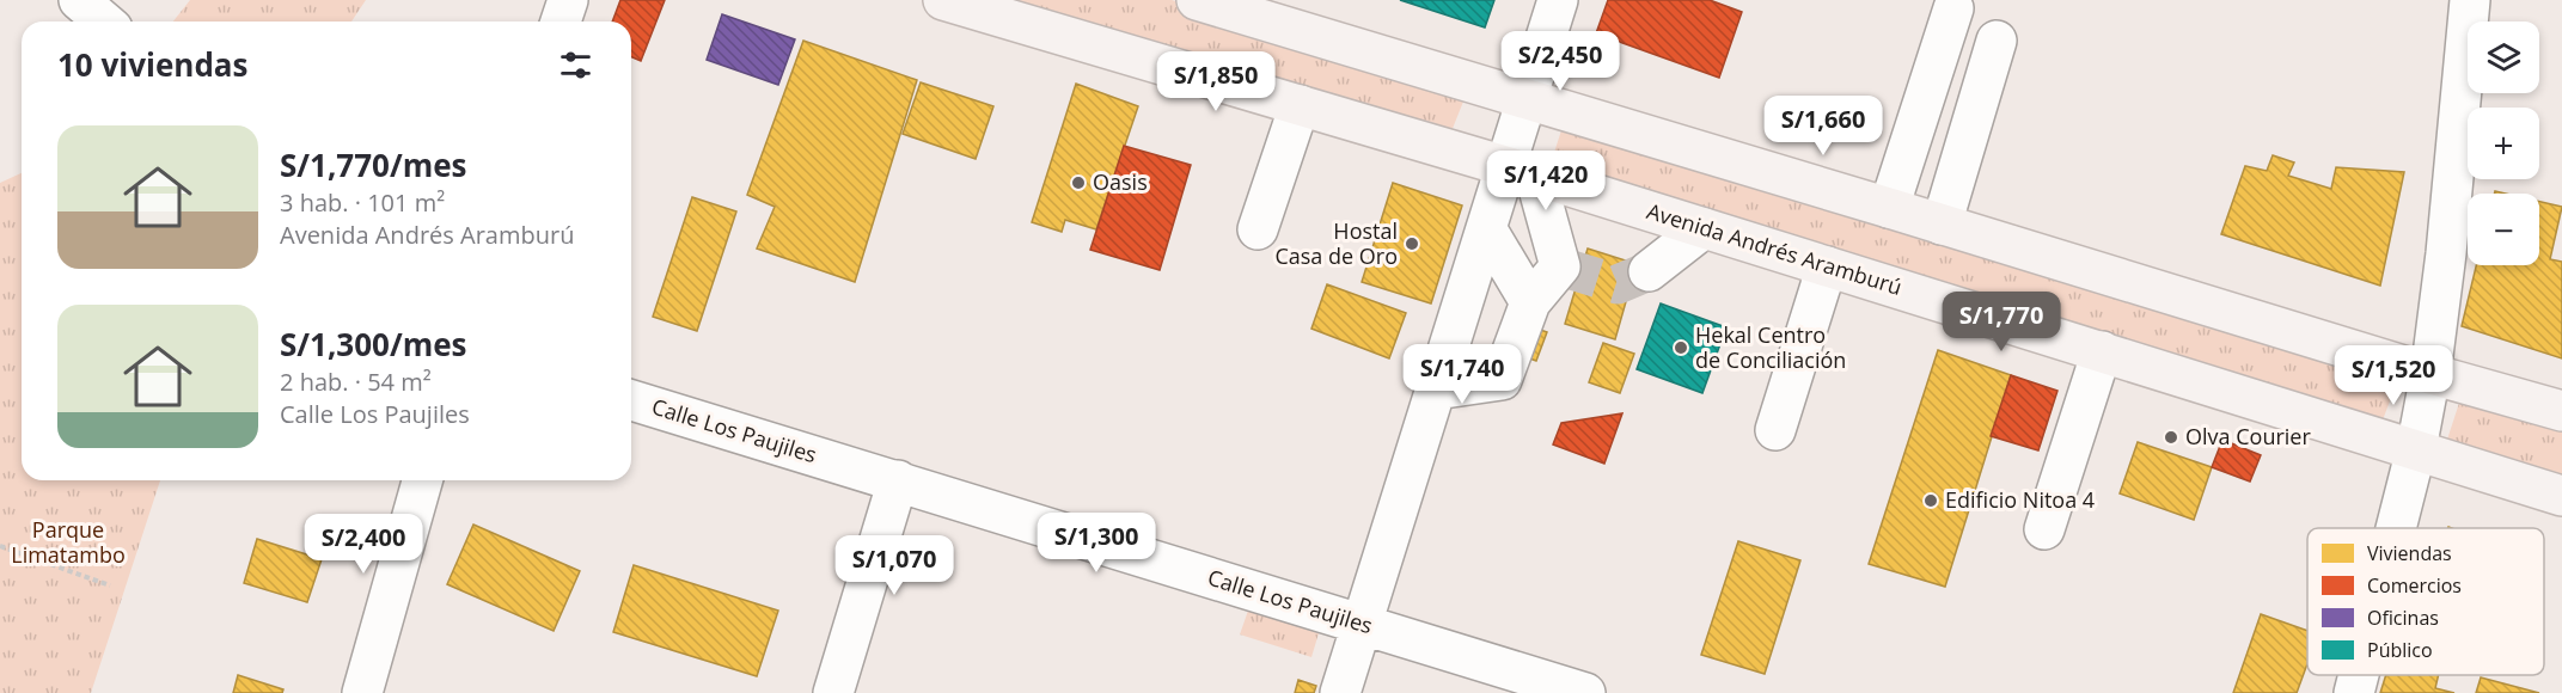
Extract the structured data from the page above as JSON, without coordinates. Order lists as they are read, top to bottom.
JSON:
{
  "streets": {
    "main road": ["Avenida Andrés Aramburú"],
    "street": ["Calle Los Paujiles"]
  },
  "parks": ["Parque Limatambo"],
  "places": [
    "Oasis",
    "Hostal Casa de Oro",
    "Hekal Centro de Conciliación",
    "Olva Courier",
    "Edificio Nitoa 4"
  ],
  "legend": [
    "Viviendas",
    "Comercios",
    "Oficinas",
    "Público"
  ],
  "page": {
    "map_buttons": ["+", "−"],
    "heading": "10 viviendas",
    "price": [
      "S/2,450",
      "S/1,850",
      "S/1,660",
      "S/1,420",
      "S/1,770",
      "S/1,740",
      "S/1,520",
      "S/1,300",
      "S/2,400",
      "S/1,070"
    ],
    "list": [
      {
        "name": "S/1,770/mes",
        "note": "3 hab. · 101 m² · Avenida Andrés Aramburú"
      },
      {
        "name": "S/1,300/mes",
        "note": "2 hab. · 54 m² · Calle Los Paujiles"
      }
    ]
  }
}
